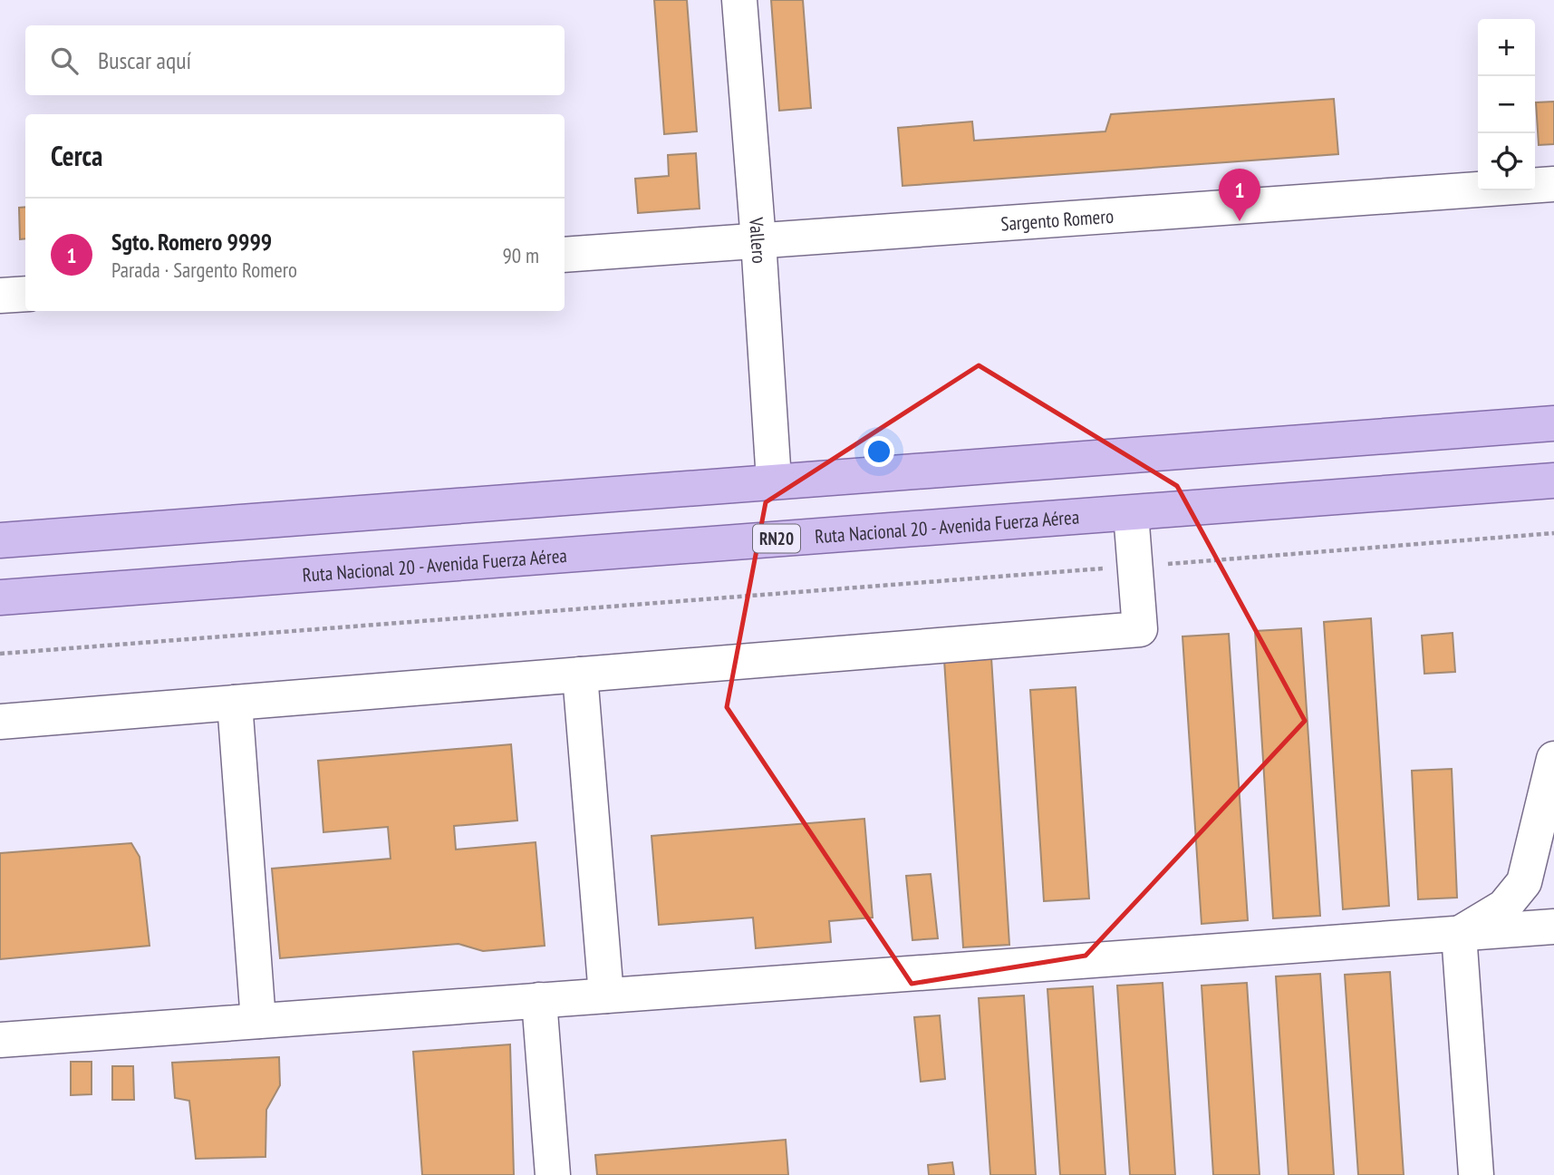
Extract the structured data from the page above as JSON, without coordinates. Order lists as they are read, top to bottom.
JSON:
{
  "streets": {
    "main road": ["Ruta Nacional 20 - Avenida Fuerza Aérea", "RN20"],
    "street": ["Sargento Romero", "Vallero"]
  },
  "crossings": [
    ["Sargento Romero", "Vallero"]
  ],
  "page": {
    "map_buttons": ["+", "−"],
    "search": "Buscar aquí",
    "heading": "Cerca",
    "pins": "1",
    "list": [
      {
        "mark": "1",
        "name": "Sgto. Romero 9999",
        "note": "Parada · Sargento Romero",
        "value": "90 m"
      }
    ]
  }
}
